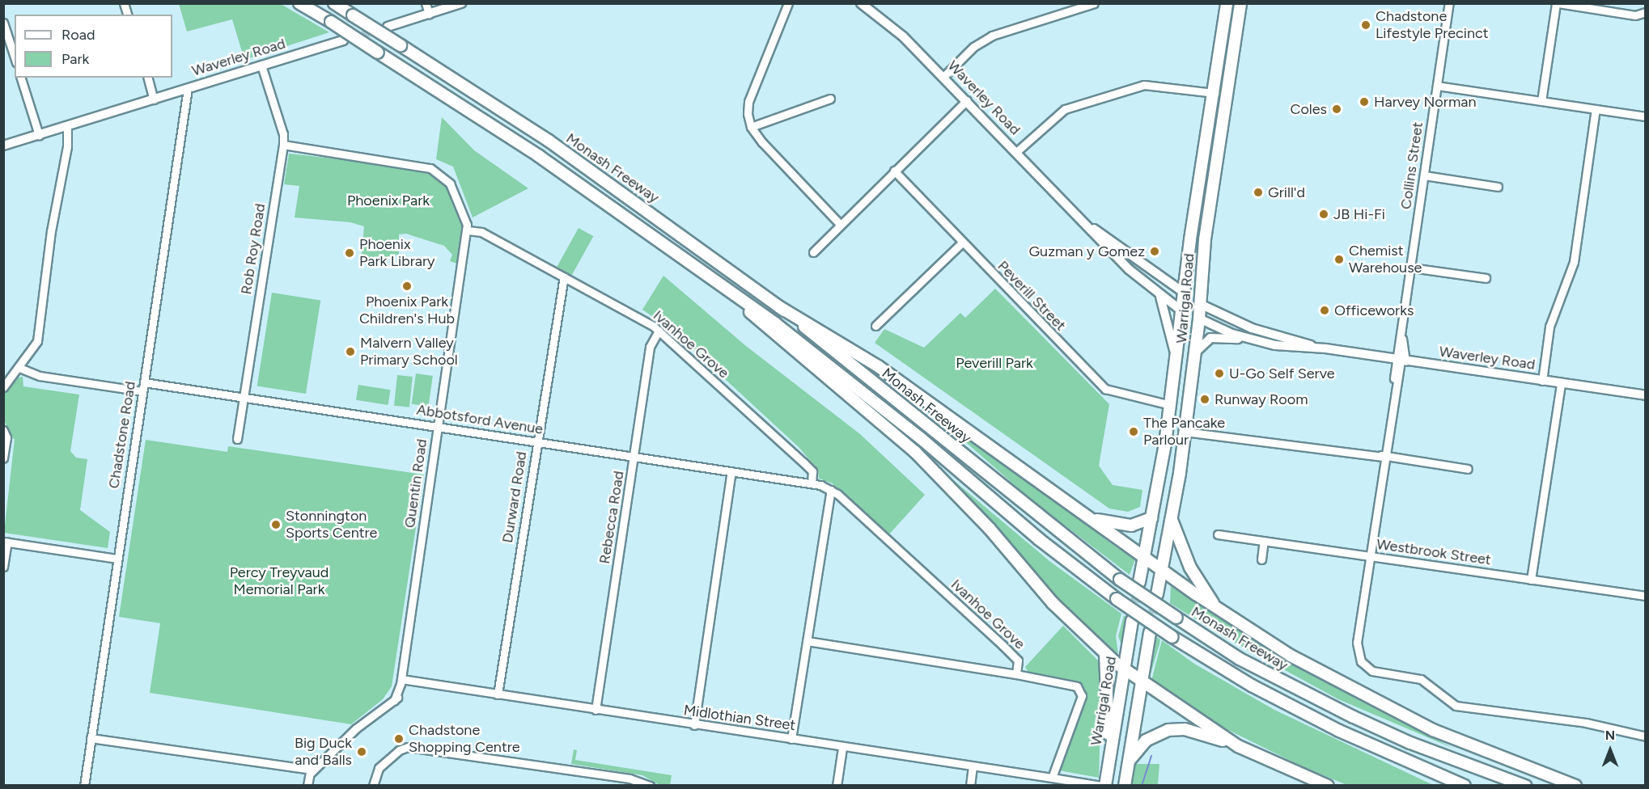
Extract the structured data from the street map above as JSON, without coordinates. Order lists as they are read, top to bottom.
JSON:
{
  "streets": {
    "highway": ["Waverley Road", "Monash Freeway", "Warrigal Road"],
    "street": [
      "Collins Street",
      "Rob Roy Road",
      "Peverill Street",
      "Ivanhoe Grove",
      "Abbotsford Avenue",
      "Chadstone Road",
      "Quentin Road",
      "Durward Road",
      "Rebecca Road",
      "Westbrook Street",
      "Midlothian Street"
    ]
  },
  "crossings": [
    ["Waverley Road", "Collins Street"],
    ["Waverley Road", "Rob Roy Road"],
    ["Waverley Road", "Warrigal Road"],
    ["Waverley Road", "Chadstone Road"],
    ["Collins Street", "Westbrook Street"],
    ["Rob Roy Road", "Abbotsford Avenue"],
    ["Peverill Street", "Warrigal Road"],
    ["Warrigal Road", "Midlothian Street"],
    ["Ivanhoe Grove", "Abbotsford Avenue"],
    ["Ivanhoe Grove", "Quentin Road"],
    ["Ivanhoe Grove", "Durward Road"],
    ["Ivanhoe Grove", "Rebecca Road"],
    ["Abbotsford Avenue", "Chadstone Road"],
    ["Abbotsford Avenue", "Quentin Road"],
    ["Abbotsford Avenue", "Durward Road"],
    ["Abbotsford Avenue", "Rebecca Road"],
    ["Quentin Road", "Midlothian Street"],
    ["Durward Road", "Midlothian Street"],
    ["Rebecca Road", "Midlothian Street"]
  ],
  "parks": ["Phoenix Park", "Peverill Park", "Percy Treyvaud Memorial Park"],
  "places": [
    "Chadstone Lifestyle Precinct",
    "Harvey Norman",
    "Coles",
    "Grill'd",
    "JB Hi-Fi",
    "Guzman y Gomez",
    "Phoenix Park Library",
    "Chemist Warehouse",
    "Phoenix Park Children's Hub",
    "Officeworks",
    "Malvern Valley Primary School",
    "U-Go Self Serve",
    "Runway Room",
    "The Pancake Parlour",
    "Stonnington Sports Centre",
    "Chadstone Shopping Centre",
    "Big Duck and Balls"
  ],
  "legend": ["Road", "Park"],
  "north": "top"
}
